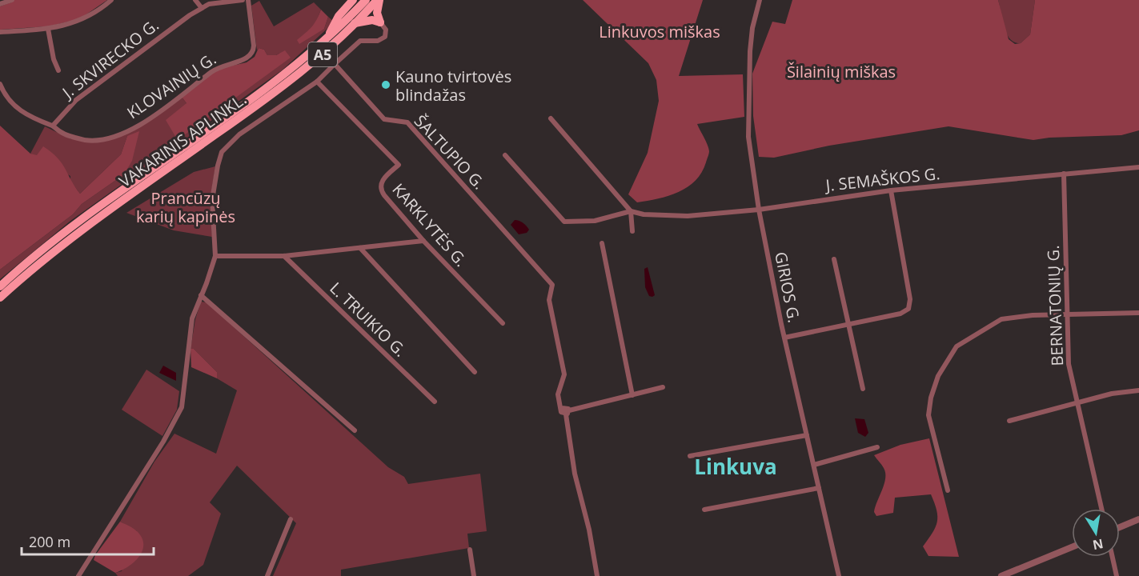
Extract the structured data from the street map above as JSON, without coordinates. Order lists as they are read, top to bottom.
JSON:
{
  "streets": {
    "highway": ["A5", "VAKARINIS APLINKL."],
    "street": [
      "J. SKVIRECKO G.",
      "KLOVAINIŲ G.",
      "ŠALTUPIO G.",
      "J. SEMAŠKOS G.",
      "KARKLYTĖS G.",
      "GIRIOS G.",
      "BERNATONIŲ G.",
      "L. TRUIKIO G."
    ]
  },
  "crossings": [
    ["J. SKVIRECKO G.", "KLOVAINIŲ G."],
    ["J. SEMAŠKOS G.", "GIRIOS G."],
    ["J. SEMAŠKOS G.", "BERNATONIŲ G."]
  ],
  "districts": ["Linkuva"],
  "parks": ["Linkuvos miškas", "Šilainių miškas", "Prancūzų karių kapinės"],
  "places": ["Kauno tvirtovės blindažas"],
  "scale_bar": "200 m",
  "north": "bottom"
}
